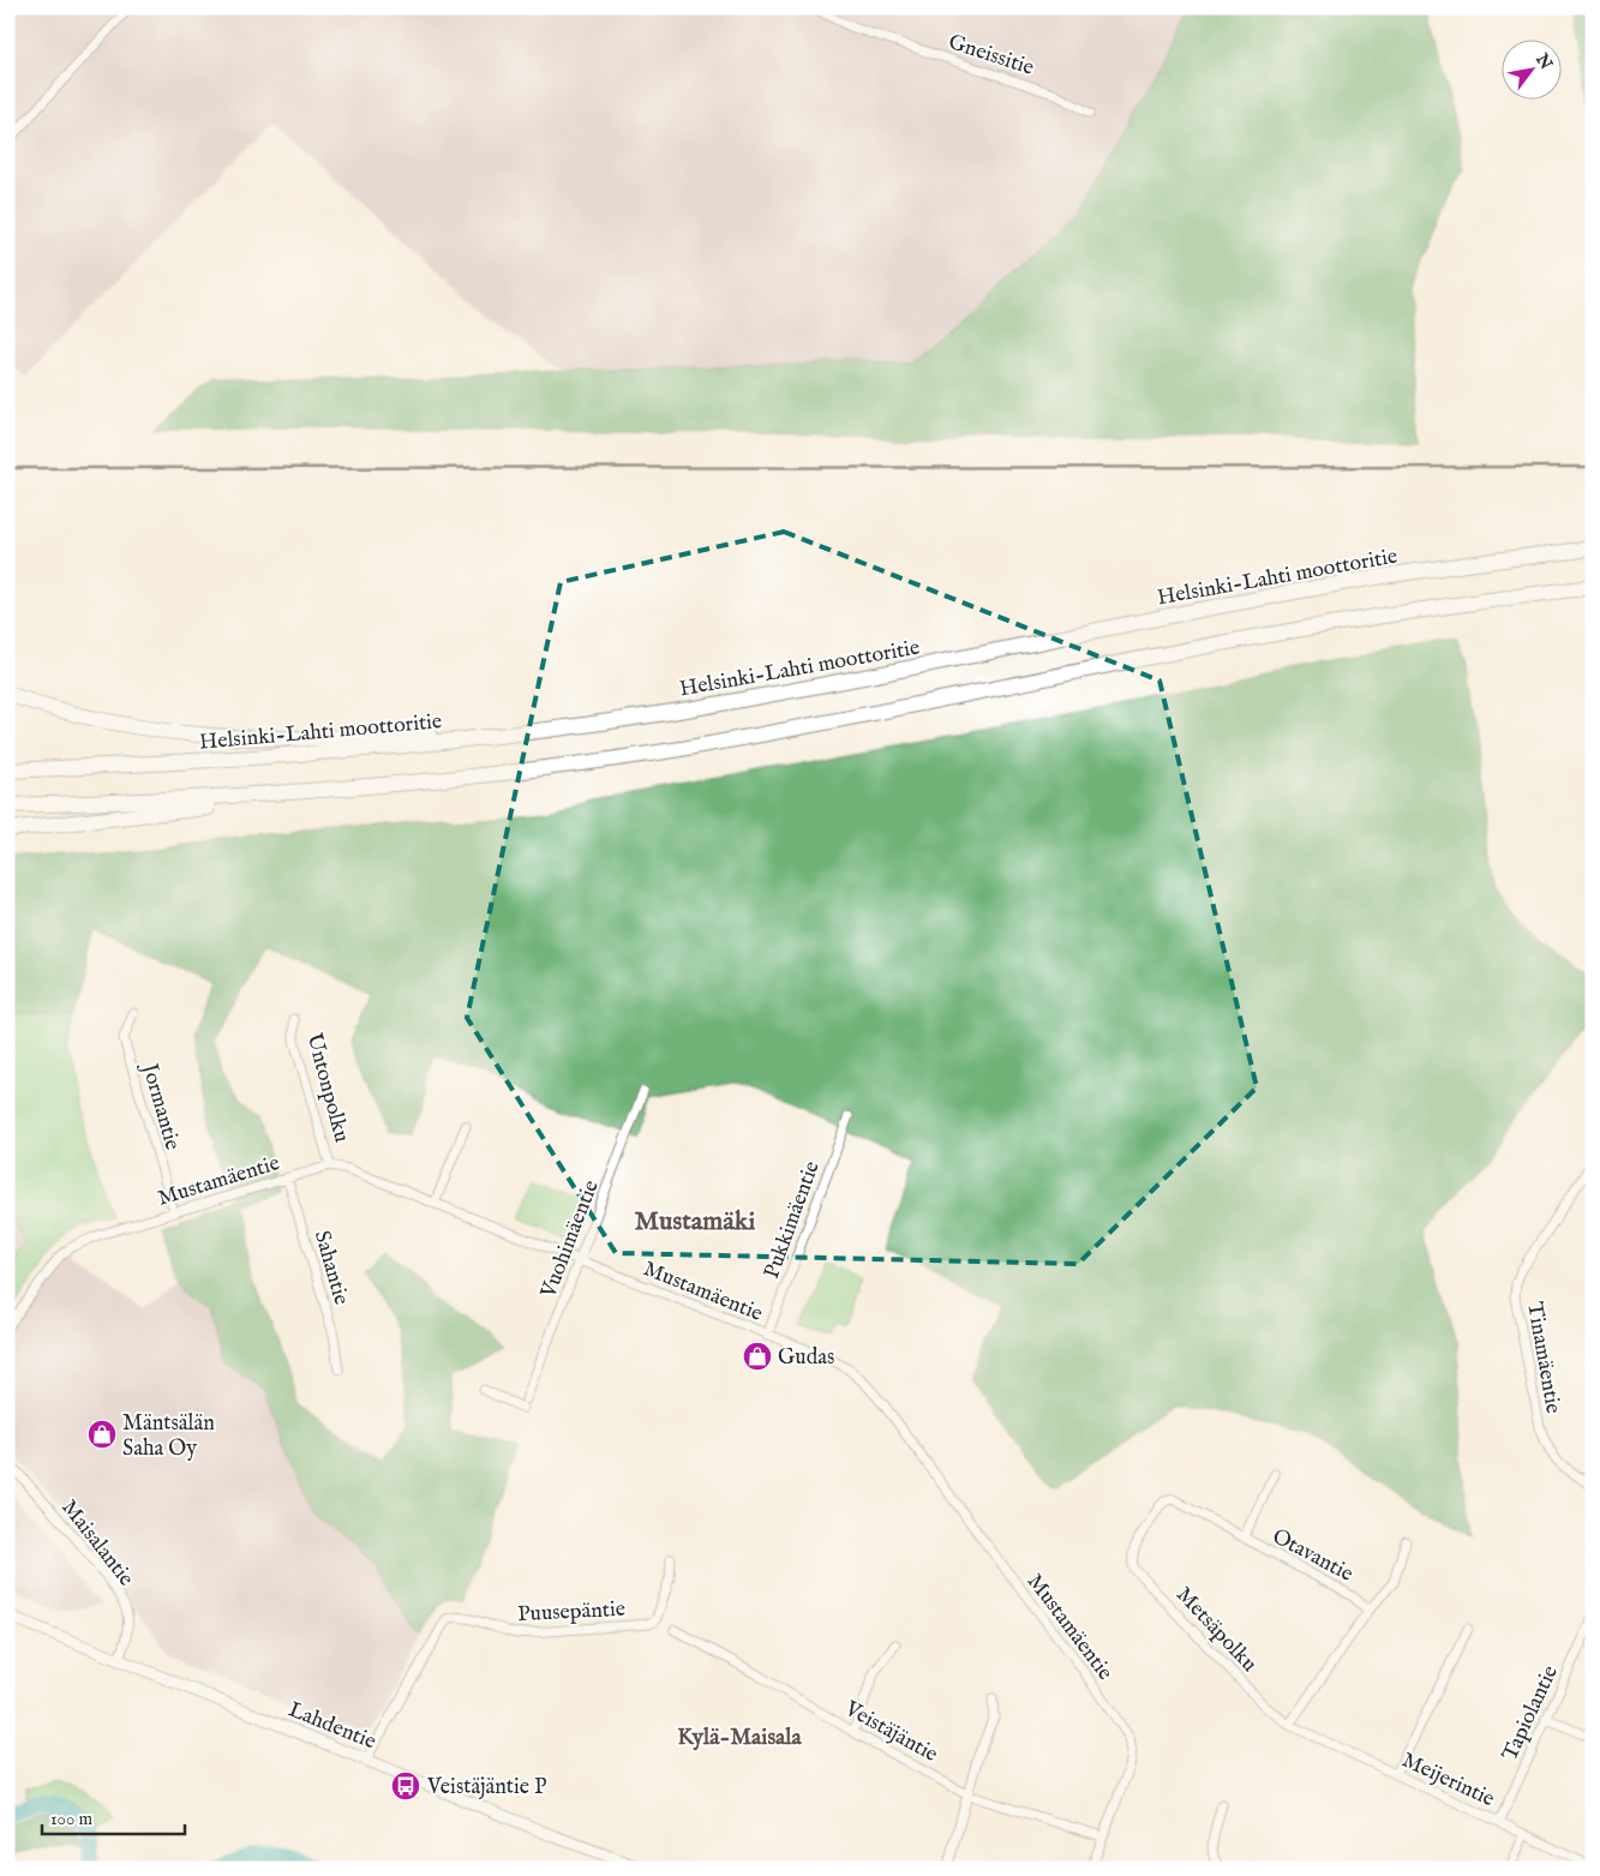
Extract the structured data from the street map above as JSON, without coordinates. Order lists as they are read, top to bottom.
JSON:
{
  "streets": {
    "highway": ["Helsinki-Lahti moottoritie"],
    "main road": ["Lahdentie"],
    "street": [
      "Gneissitie",
      "Untonpolku",
      "Jormantie",
      "Mustamäentie",
      "Pukkimäentie",
      "Vuohimäentie",
      "Sahantie",
      "Tinamäentie",
      "Maisalantie",
      "Otavantie",
      "Puusepäntie",
      "Metsäpolku",
      "Tapiolantie",
      "Veistäjäntie",
      "Meijerintie"
    ]
  },
  "crossings": [
    ["Untonpolku", "Mustamäentie"],
    ["Jormantie", "Mustamäentie"],
    ["Mustamäentie", "Pukkimäentie"],
    ["Mustamäentie", "Vuohimäentie"],
    ["Mustamäentie", "Sahantie"],
    ["Mustamäentie", "Veistäjäntie"],
    ["Maisalantie", "Lahdentie"],
    ["Otavantie", "Metsäpolku"],
    ["Puusepäntie", "Lahdentie"],
    ["Metsäpolku", "Meijerintie"],
    ["Tapiolantie", "Meijerintie"]
  ],
  "districts": ["Mustamäki", "Kylä-Maisala"],
  "places": {
    "shop": ["Gudas", "Mäntsälän Saha Oy"],
    "bus stop": ["Veistäjäntie P"]
  },
  "scale_bar": "100 m",
  "north": "top right"
}
